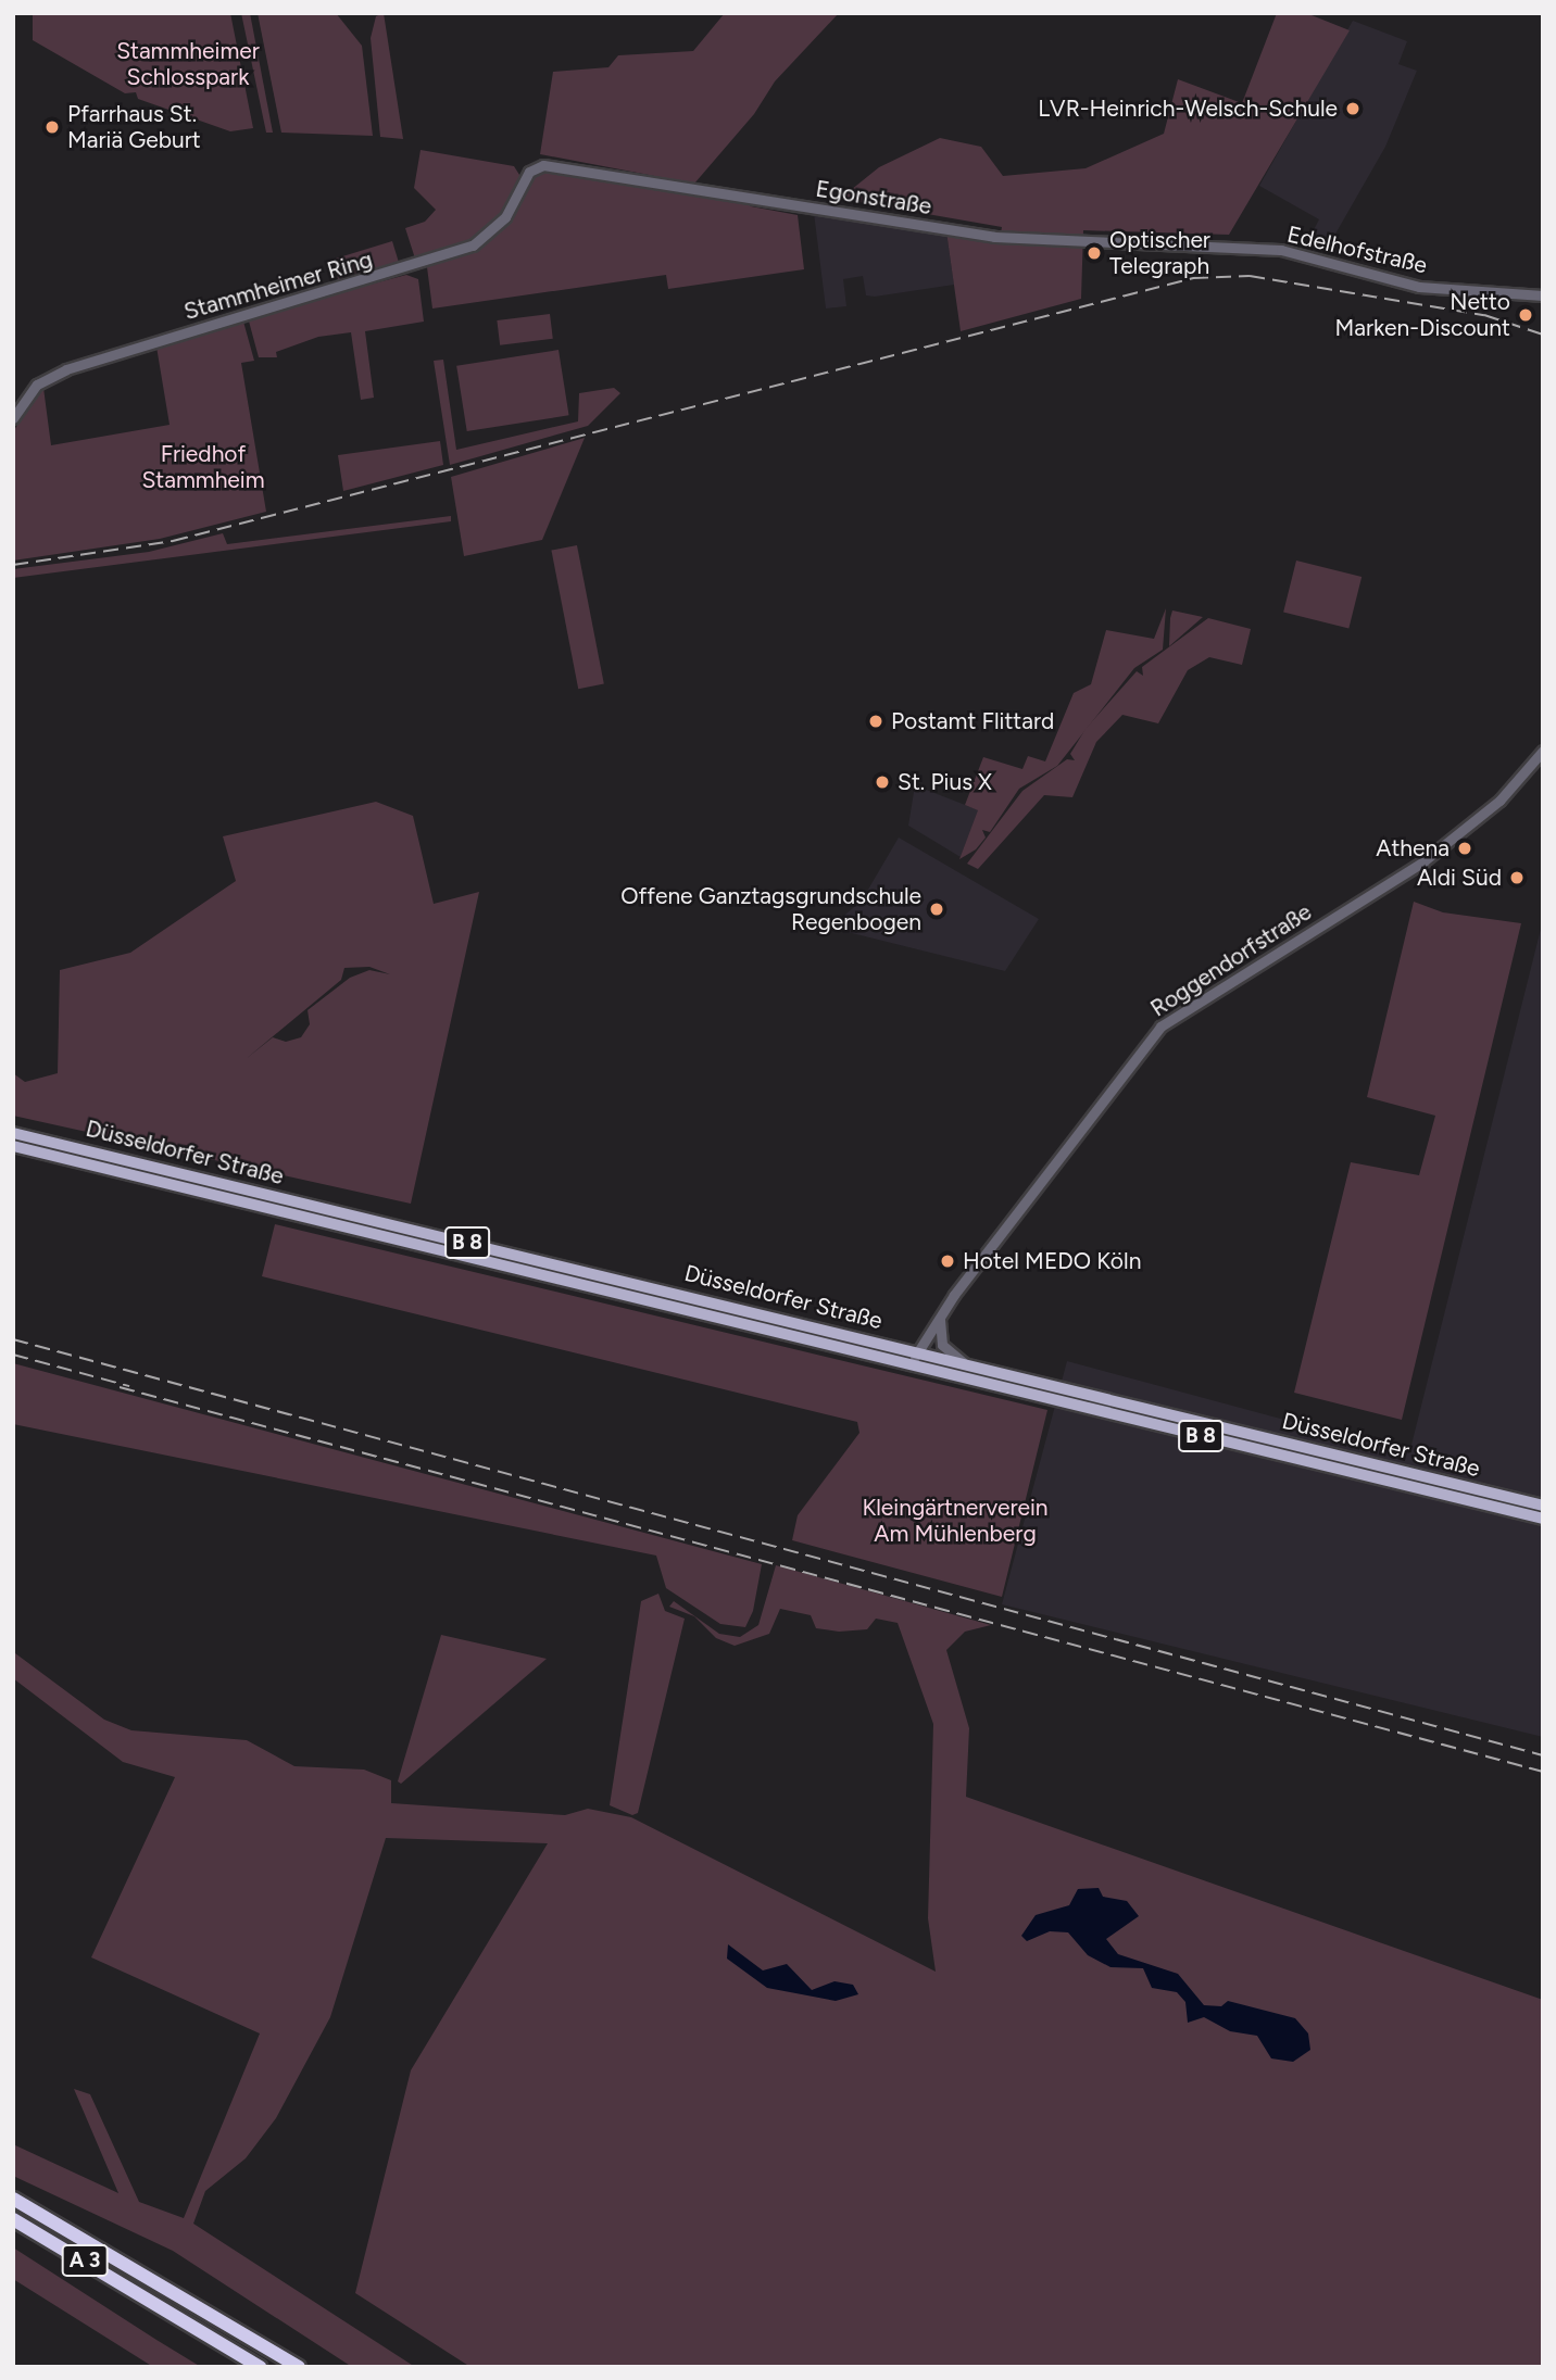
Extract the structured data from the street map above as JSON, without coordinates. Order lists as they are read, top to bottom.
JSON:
{
  "streets": {
    "highway": ["A 3"],
    "main road": ["Düsseldorfer Straße", "B 8"],
    "street": [
      "Egonstraße",
      "Edelhofstraße",
      "Stammheimer Ring",
      "Roggendorfstraße"
    ]
  },
  "crossings": [
    ["Egonstraße", "Edelhofstraße"],
    ["Egonstraße", "Stammheimer Ring"],
    ["Roggendorfstraße", "Düsseldorfer Straße"]
  ],
  "parks": ["Stammheimer Schlosspark", "Friedhof Stammheim", "Kleingärtnerverein Am Mühlenberg"],
  "places": [
    "LVR-Heinrich-Welsch-Schule",
    "Pfarrhaus St. Mariä Geburt",
    "Optischer Telegraph",
    "Netto Marken-Discount",
    "Postamt Flittard",
    "St. Pius X",
    "Athena",
    "Aldi Süd",
    "Offene Ganztagsgrundschule Regenbogen",
    "Hotel MEDO Köln"
  ]
}
